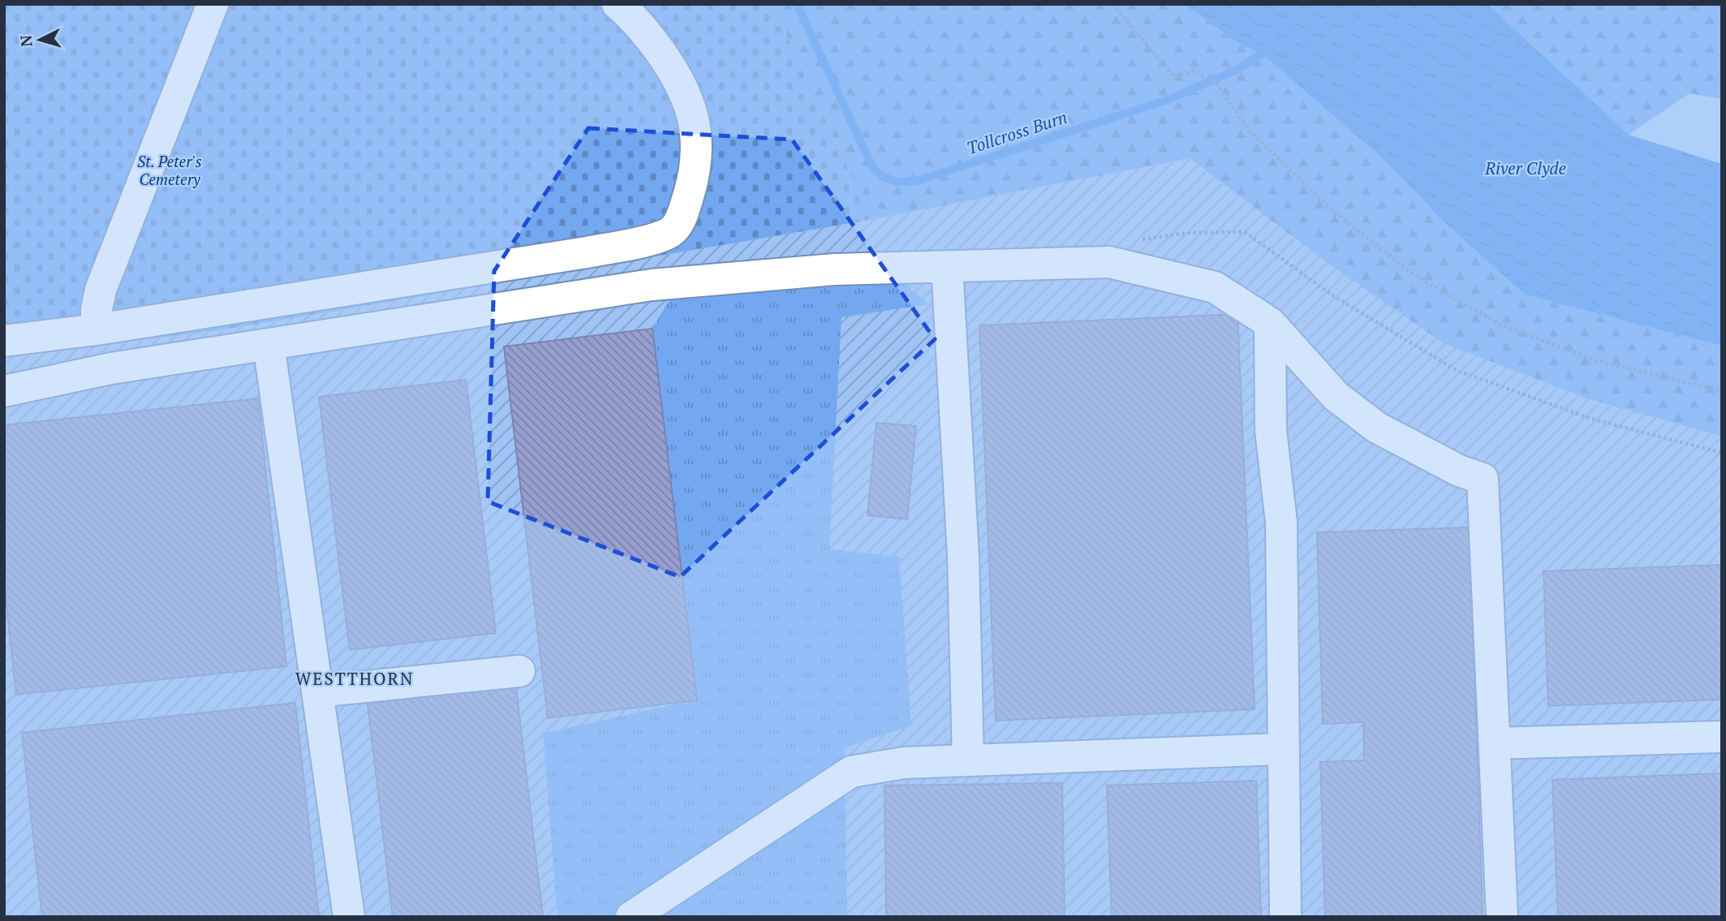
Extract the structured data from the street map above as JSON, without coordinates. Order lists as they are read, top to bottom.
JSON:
{
  "districts": ["WESTTHORN"],
  "water": ["Tollcross Burn", "River Clyde"],
  "parks": ["St. Peter's Cemetery"],
  "north": "left"
}
